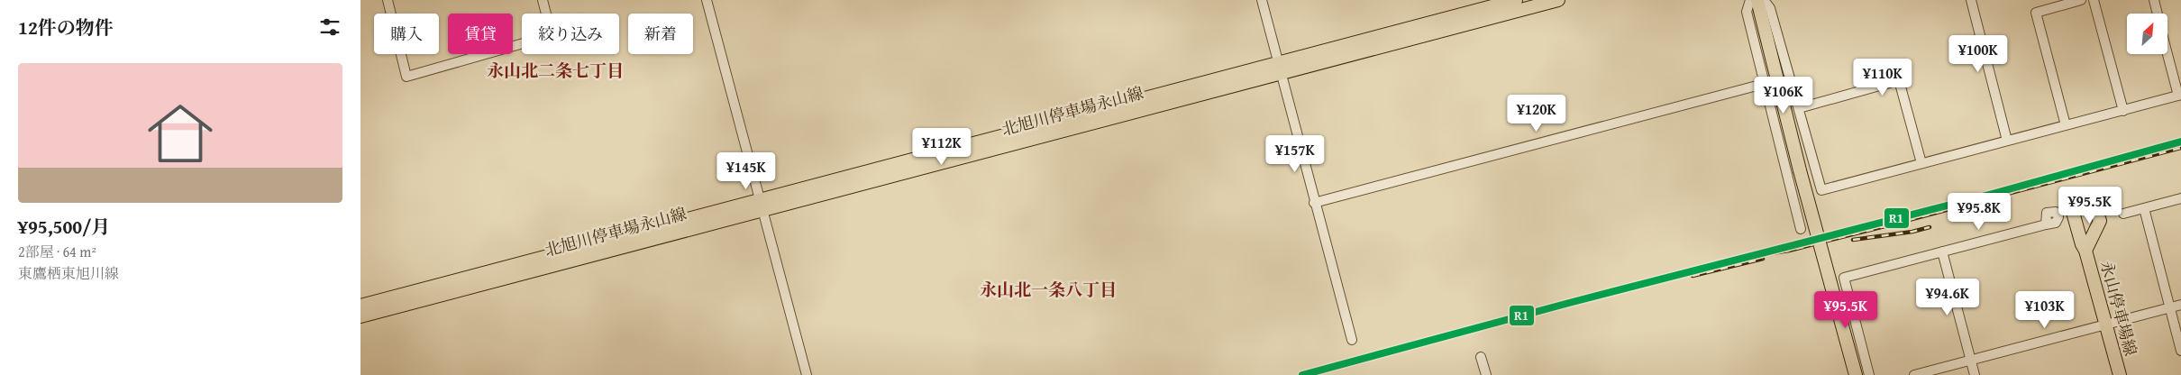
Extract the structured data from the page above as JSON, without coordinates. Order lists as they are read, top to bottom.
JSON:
{
  "streets": {
    "main road": ["北旭川停車場永山線", "永山停車場線"]
  },
  "districts": ["永山北二条七丁目", "永山北一条八丁目"],
  "lines": ["transit line R1"],
  "north": "top right",
  "page": {
    "heading": "12件の物件",
    "chip": [
      "購入",
      "賃貸",
      "絞り込み",
      "新着"
    ],
    "price": [
      "¥100K",
      "¥110K",
      "¥106K",
      "¥120K",
      "¥112K",
      "¥157K",
      "¥145K",
      "¥95.5K",
      "¥95.8K",
      "¥94.6K",
      "¥95.5K",
      "¥103K"
    ],
    "list": [
      {
        "name": "¥95,500/月",
        "note": "2部屋 · 64 m² · 東鷹栖東旭川線"
      }
    ]
  }
}
